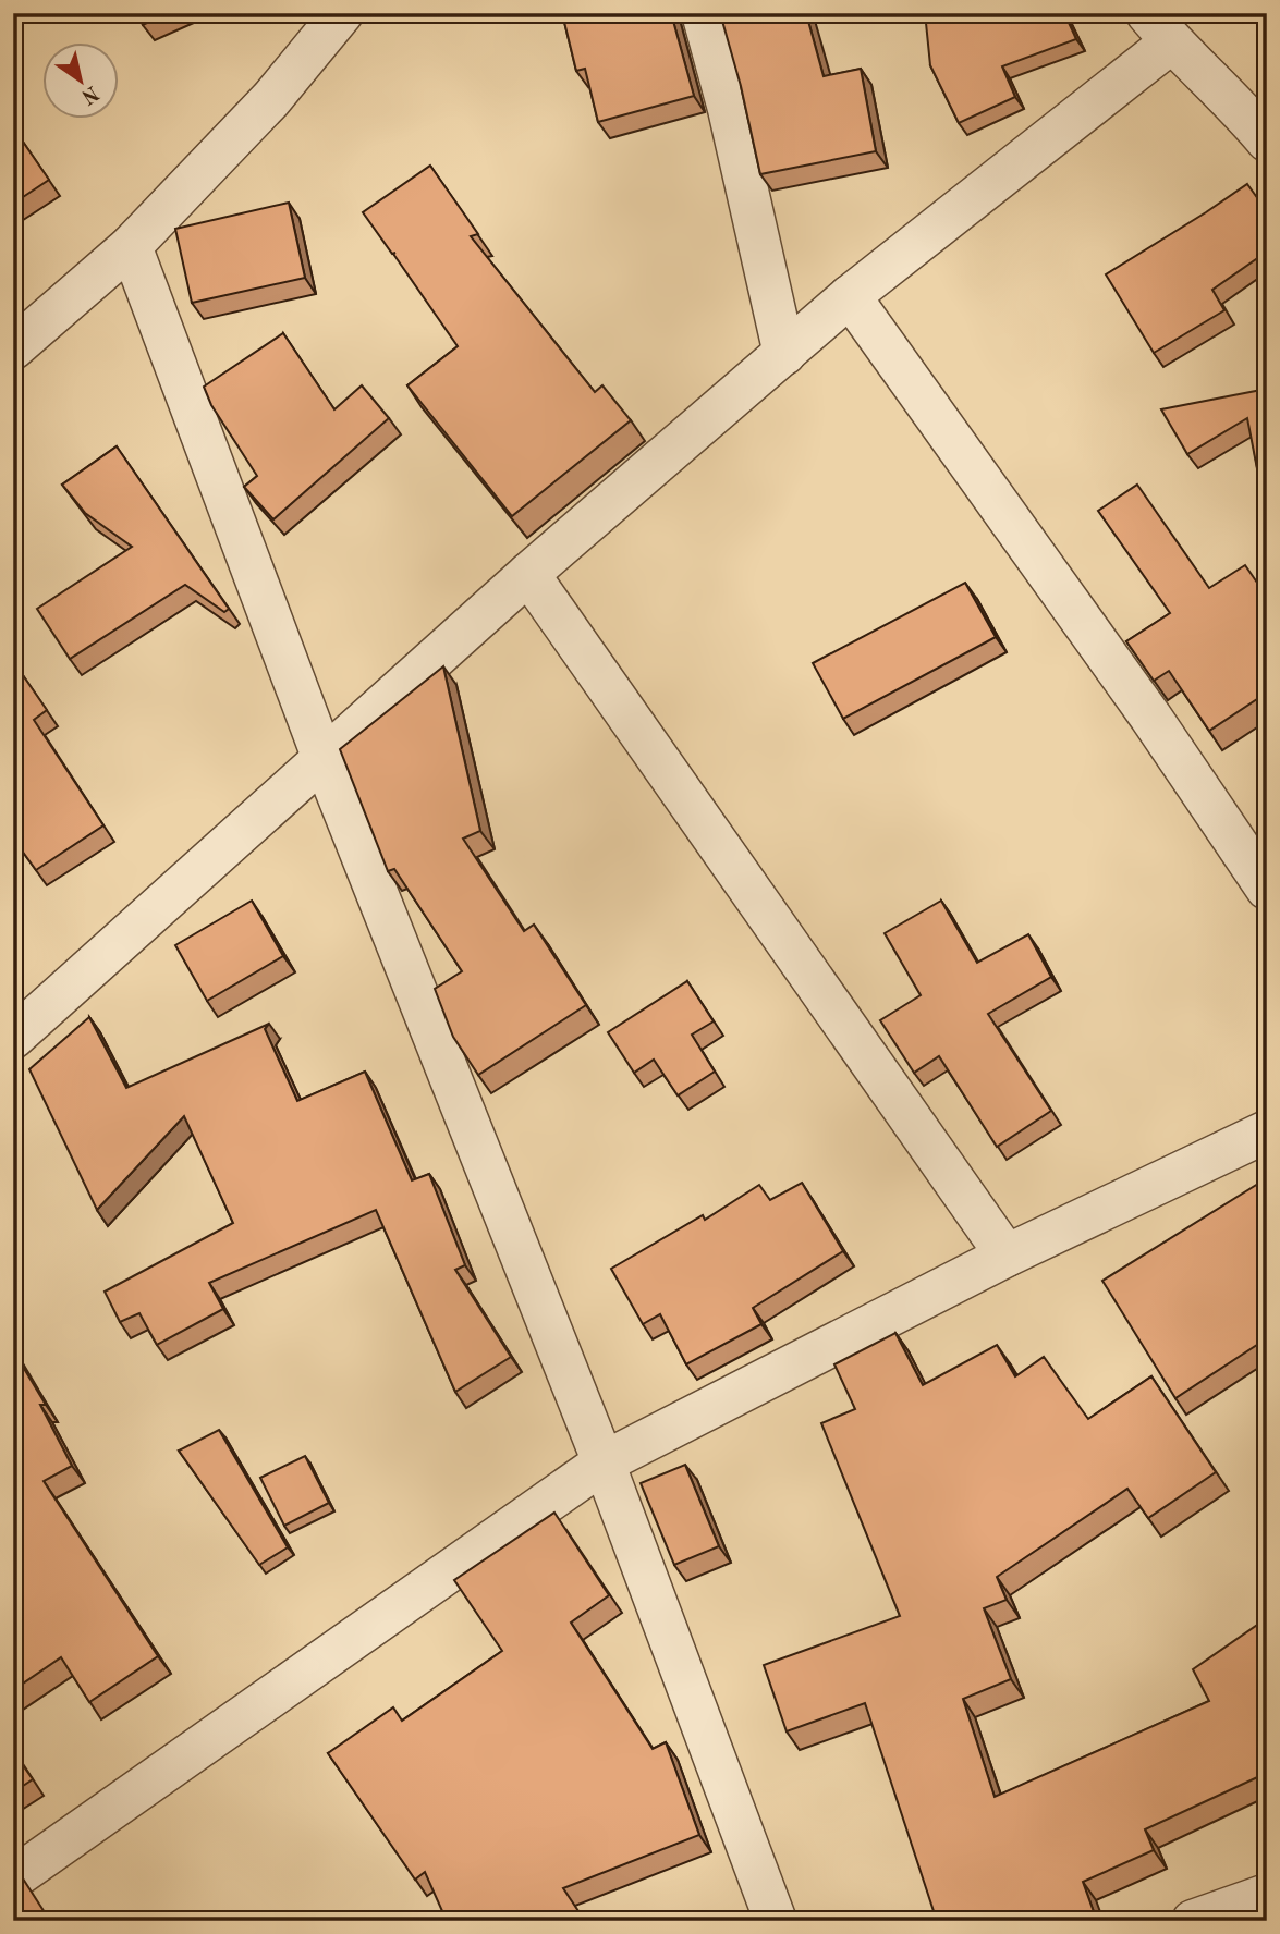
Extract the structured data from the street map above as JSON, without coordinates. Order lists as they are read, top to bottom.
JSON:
{
  "north": "bottom right"
}
